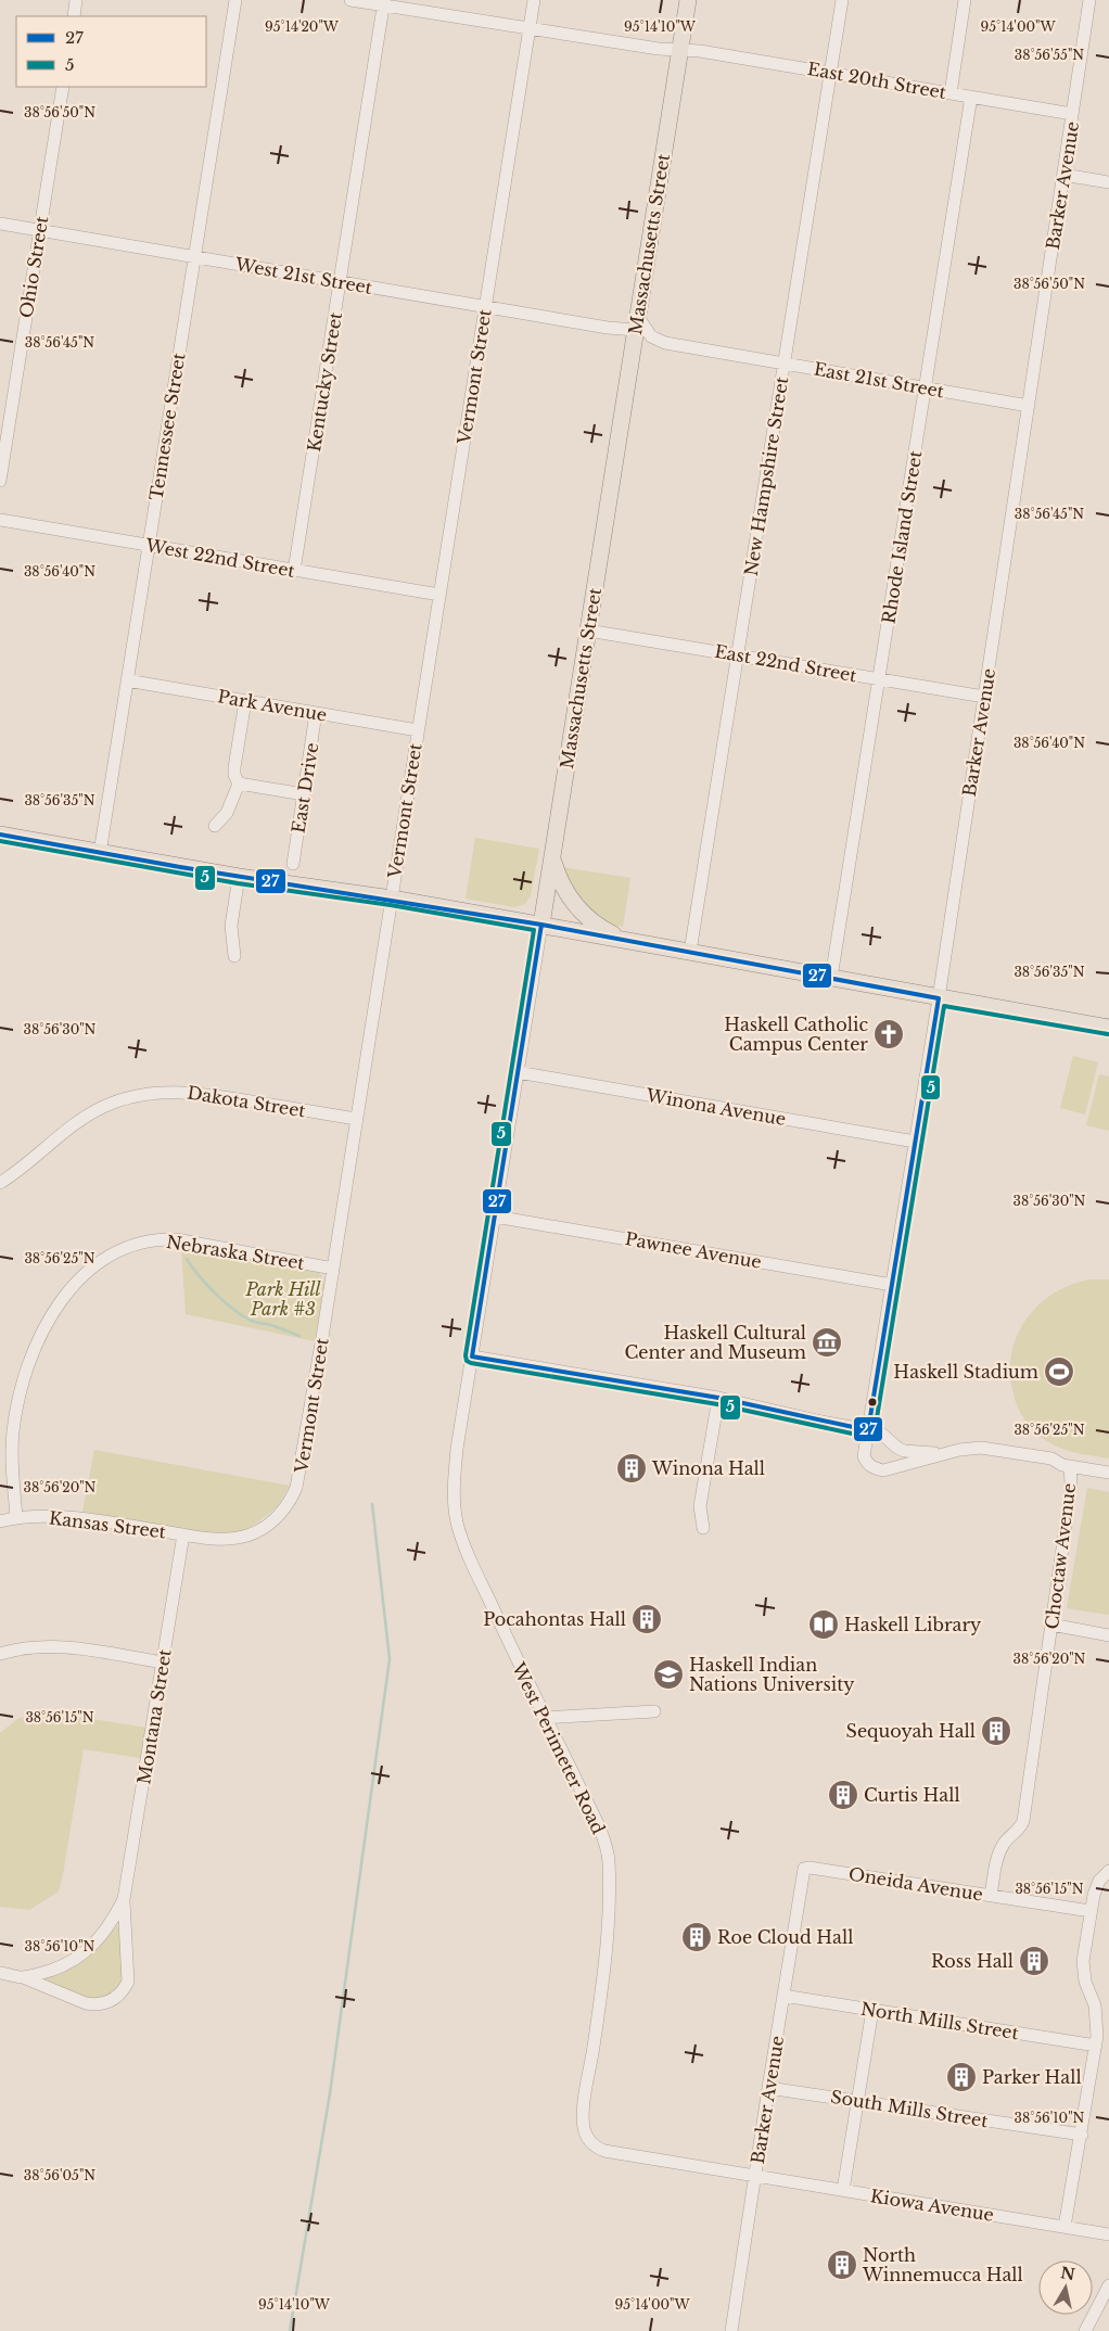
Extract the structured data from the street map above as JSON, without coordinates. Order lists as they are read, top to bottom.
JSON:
{
  "streets": {
    "main road": ["Massachusetts Street"],
    "street": [
      "East 20th Street",
      "Barker Avenue",
      "Ohio Street",
      "West 21st Street",
      "Vermont Street",
      "East 21st Street",
      "Kentucky Street",
      "Tennessee Street",
      "New Hampshire Street",
      "Rhode Island Street",
      "West 22nd Street",
      "East 22nd Street",
      "Park Avenue",
      "East Drive",
      "Dakota Street",
      "Winona Avenue",
      "Pawnee Avenue",
      "Nebraska Street",
      "Kansas Street",
      "Choctaw Avenue",
      "Montana Street",
      "West Perimeter Road",
      "Oneida Avenue",
      "North Mills Street",
      "South Mills Street",
      "Kiowa Avenue"
    ]
  },
  "crossings": [
    ["East 20th Street", "Barker Avenue"],
    ["East 20th Street", "Massachusetts Street"],
    ["East 20th Street", "Vermont Street"],
    ["East 20th Street", "Kentucky Street"],
    ["East 20th Street", "New Hampshire Street"],
    ["East 20th Street", "Rhode Island Street"],
    ["Barker Avenue", "East 21st Street"],
    ["Barker Avenue", "East 22nd Street"],
    ["Barker Avenue", "Winona Avenue"],
    ["Barker Avenue", "Pawnee Avenue"],
    ["Barker Avenue", "West Perimeter Road"],
    ["Barker Avenue", "Oneida Avenue"],
    ["Barker Avenue", "North Mills Street"],
    ["Barker Avenue", "South Mills Street"],
    ["Barker Avenue", "Kiowa Avenue"],
    ["Massachusetts Street", "West 21st Street"],
    ["Massachusetts Street", "East 21st Street"],
    ["Massachusetts Street", "East 22nd Street"],
    ["Massachusetts Street", "Winona Avenue"],
    ["Massachusetts Street", "Pawnee Avenue"],
    ["Massachusetts Street", "West Perimeter Road"],
    ["Ohio Street", "West 21st Street"],
    ["West 21st Street", "Vermont Street"],
    ["West 21st Street", "East 21st Street"],
    ["West 21st Street", "Kentucky Street"],
    ["West 21st Street", "Tennessee Street"],
    ["Vermont Street", "West 22nd Street"],
    ["Vermont Street", "Park Avenue"],
    ["Vermont Street", "Dakota Street"],
    ["Vermont Street", "Nebraska Street"],
    ["Vermont Street", "Kansas Street"],
    ["Vermont Street", "Montana Street"],
    ["East 21st Street", "New Hampshire Street"],
    ["East 21st Street", "Rhode Island Street"],
    ["Kentucky Street", "West 22nd Street"],
    ["Tennessee Street", "West 22nd Street"],
    ["Tennessee Street", "Park Avenue"],
    ["New Hampshire Street", "East 22nd Street"],
    ["Rhode Island Street", "East 22nd Street"],
    ["Park Avenue", "East Drive"],
    ["Nebraska Street", "Kansas Street"],
    ["Kansas Street", "Montana Street"],
    ["Choctaw Avenue", "Oneida Avenue"],
    ["West Perimeter Road", "Kiowa Avenue"]
  ],
  "parks": ["Park Hill Park #3"],
  "places": {
    "church": ["Haskell Catholic Campus Center"],
    "museum": ["Haskell Cultural Center and Museum"],
    "sports": ["Haskell Stadium"],
    "building": [
      "Winona Hall",
      "Pocahontas Hall",
      "Sequoyah Hall",
      "Curtis Hall",
      "Roe Cloud Hall",
      "Ross Hall",
      "Parker Hall",
      "North Winnemucca Hall"
    ],
    "library": ["Haskell Library"],
    "school or university": ["Haskell Indian Nations University"]
  },
  "lines": ["transit line 27", "transit line 5"],
  "legend": ["27", "5"],
  "north": "top",
  "coordinates": [
    "95°14'20\"W",
    "95°14'10\"W",
    "95°14'00\"W",
    "38°56'55\"N",
    "38°56'50\"N",
    "38°56'45\"N",
    "38°56'40\"N",
    "38°56'35\"N",
    "38°56'30\"N",
    "38°56'25\"N",
    "38°56'20\"N",
    "38°56'15\"N",
    "38°56'10\"N",
    "38°56'05\"N"
  ]
}
